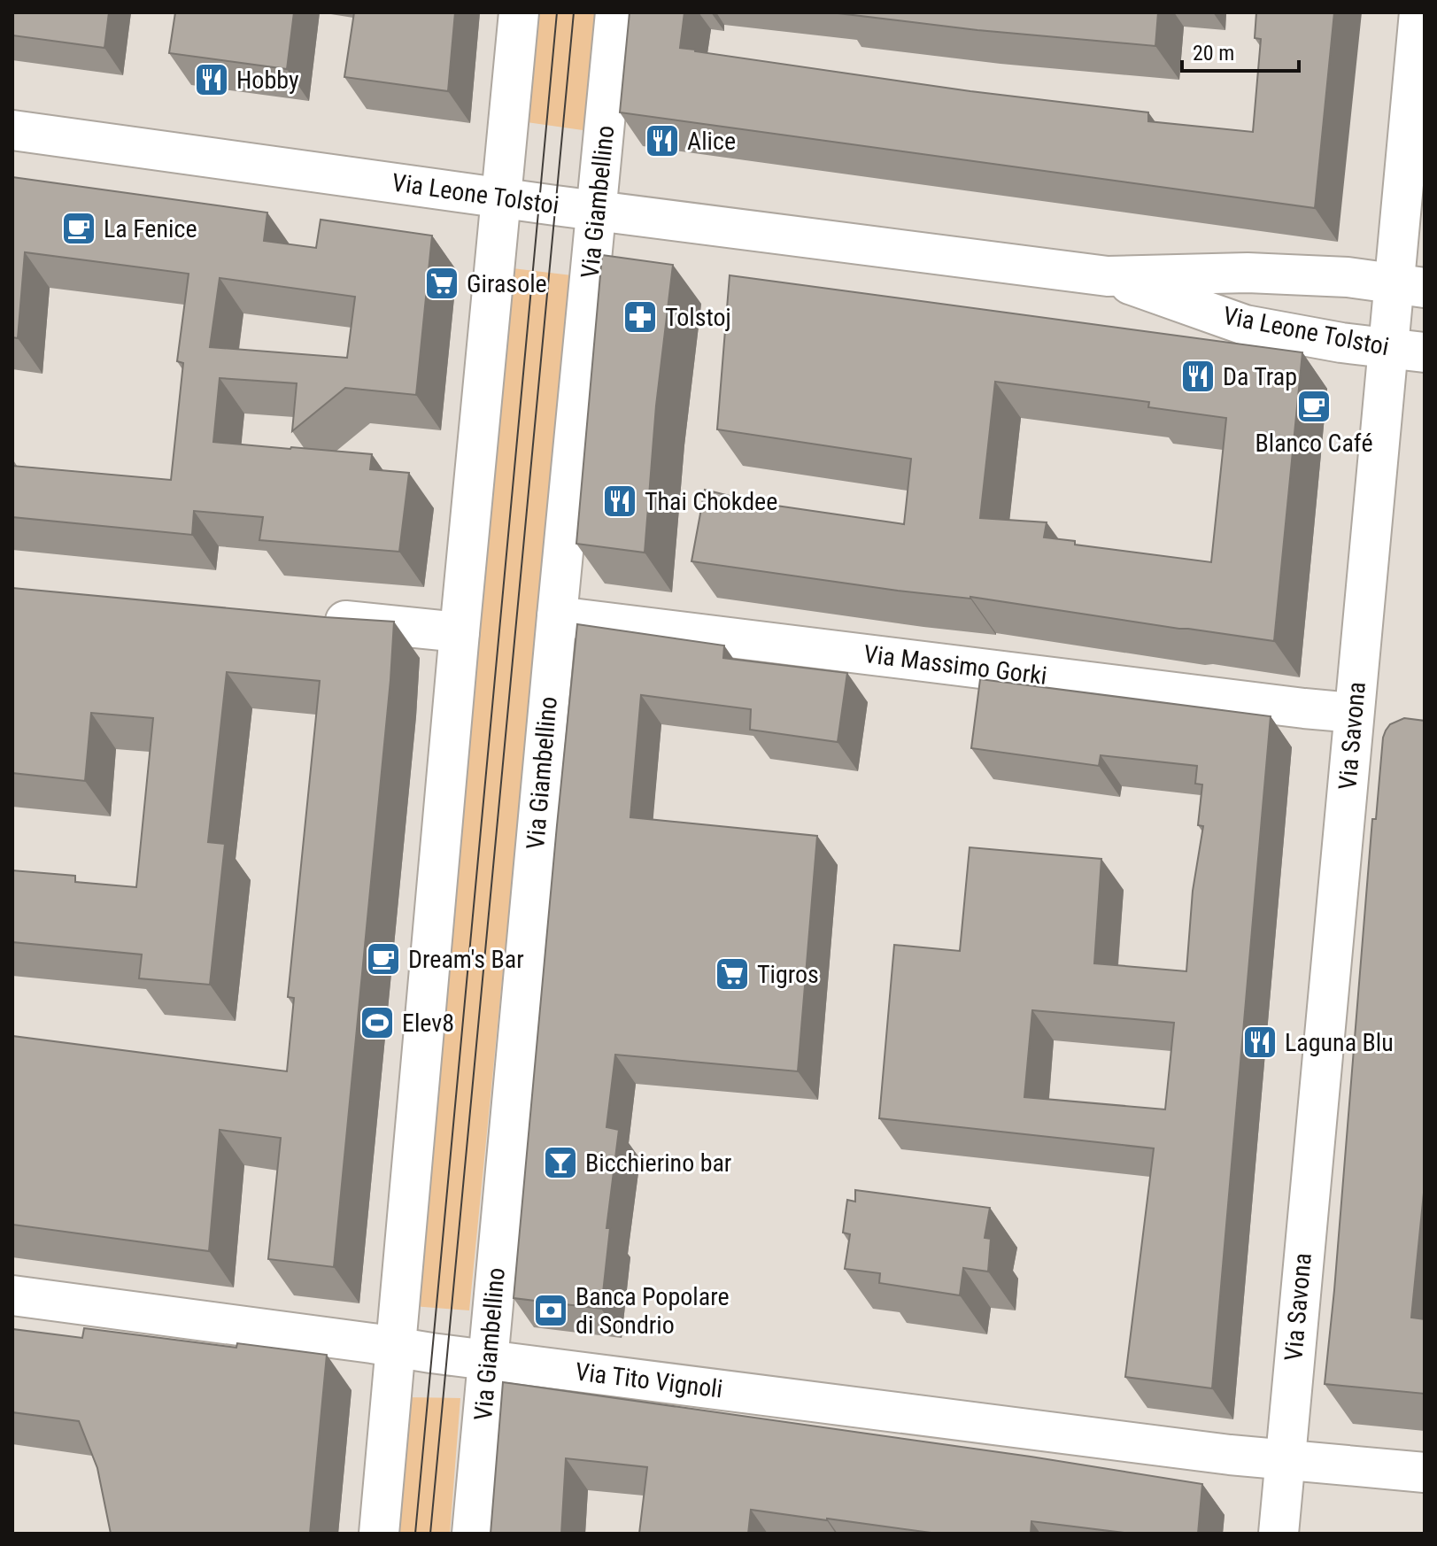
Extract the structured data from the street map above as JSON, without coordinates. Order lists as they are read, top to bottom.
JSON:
{
  "streets": {
    "street": [
      "Via Leone Tolstoi",
      "Via Giambellino",
      "Via Massimo Gorki",
      "Via Savona",
      "Via Tito Vignoli"
    ]
  },
  "crossings": [
    ["Via Leone Tolstoi", "Via Giambellino"],
    ["Via Leone Tolstoi", "Via Savona"],
    ["Via Giambellino", "Via Massimo Gorki"],
    ["Via Giambellino", "Via Tito Vignoli"],
    ["Via Massimo Gorki", "Via Savona"],
    ["Via Savona", "Via Tito Vignoli"]
  ],
  "places": {
    "restaurant": [
      "Hobby",
      "Alice",
      "Da Trap",
      "Thai Chokdee",
      "Laguna Blu"
    ],
    "cafe": ["La Fenice", "Blanco Café", "Dream's Bar"],
    "supermarket": ["Girasole", "Tigros"],
    "pharmacy": ["Tolstoj"],
    "sports": ["Elev8"],
    "bar": ["Bicchierino bar"],
    "bank": ["Banca Popolare di Sondrio"]
  },
  "scale_bar": "20 m"
}
